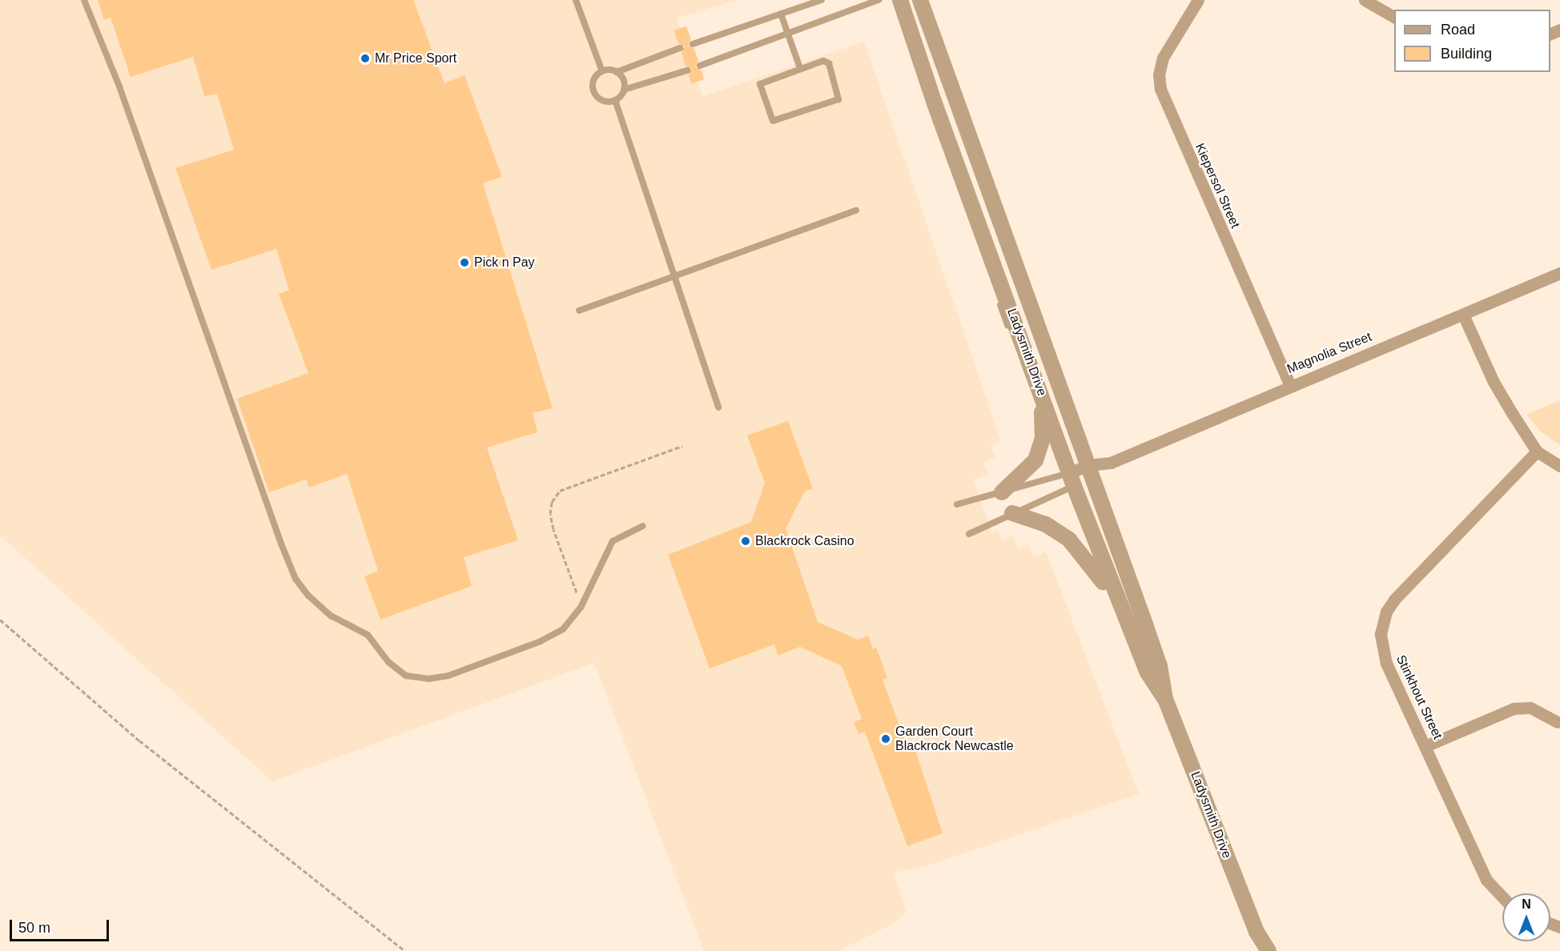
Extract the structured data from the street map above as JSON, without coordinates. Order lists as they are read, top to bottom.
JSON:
{
  "streets": {
    "street": [
      "Kiepersol Street",
      "Ladysmith Drive",
      "Magnolia Street",
      "Stinkhout Street"
    ]
  },
  "crossings": [
    ["Kiepersol Street", "Magnolia Street"],
    ["Ladysmith Drive", "Magnolia Street"]
  ],
  "places": [
    "Mr Price Sport",
    "Pick n Pay",
    "Blackrock Casino",
    "Garden Court Blackrock Newcastle"
  ],
  "legend": ["Road", "Building"],
  "scale_bar": "50 m",
  "north": "top"
}
